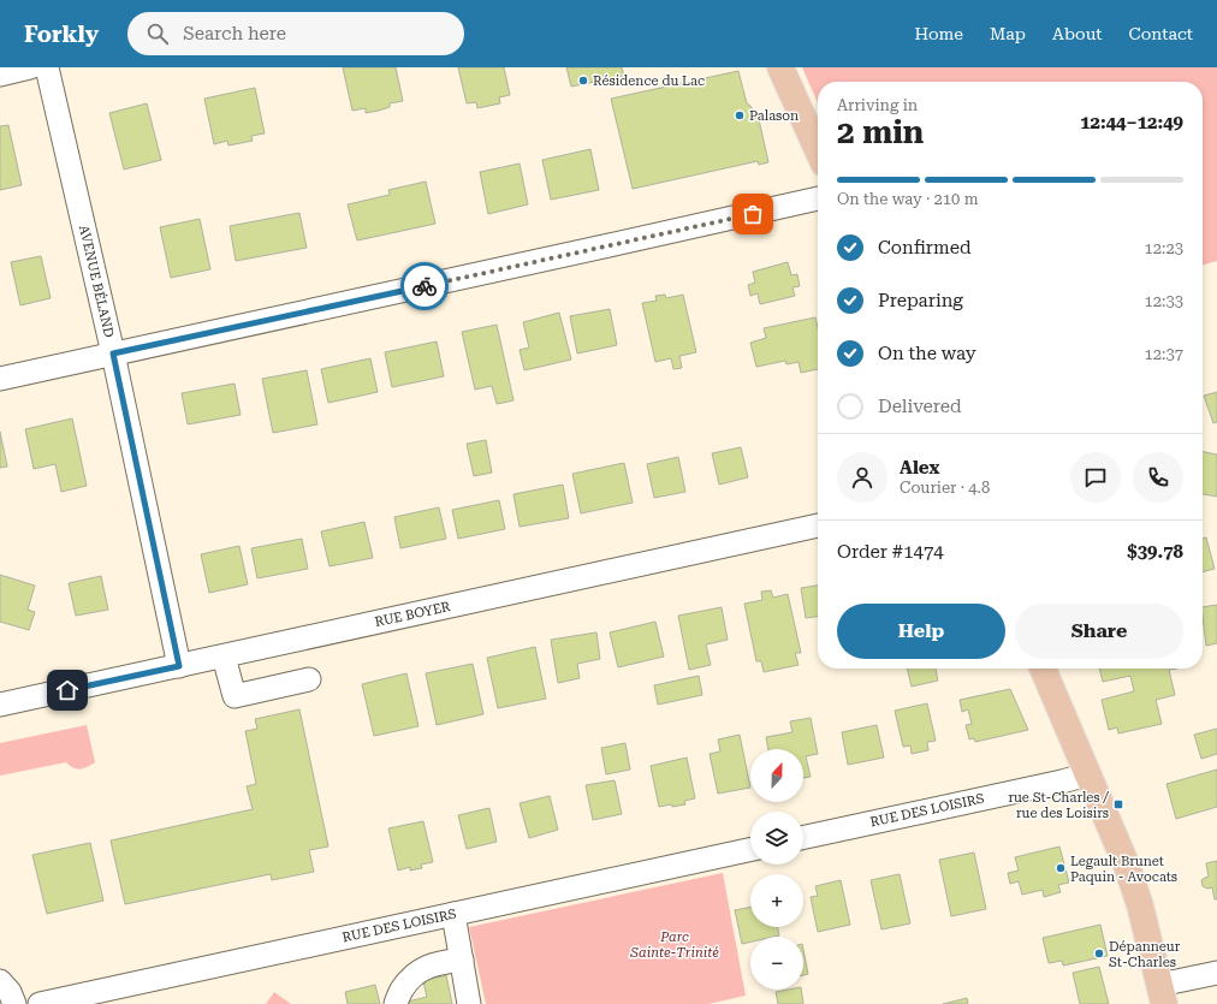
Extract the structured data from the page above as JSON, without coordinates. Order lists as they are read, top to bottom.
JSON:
{
  "streets": {
    "street": ["AVENUE BÉLAND", "RUE BOYER", "RUE DES LOISIRS"]
  },
  "crossings": [
    ["AVENUE BÉLAND", "RUE BOYER"]
  ],
  "parks": ["Parc Sainte-Trinité"],
  "places": {
    "other": [
      "Résidence du Lac",
      "Palason",
      "Legault Brunet Paquin - Avocats",
      "Dépanneur St-Charles"
    ],
    "transit": ["rue St-Charles / rue des Loisirs"]
  },
  "north": "top",
  "page": {
    "header": "Forkly",
    "search": "Search here",
    "nav": [
      "Home",
      "Map",
      "About",
      "Contact"
    ],
    "heading": ["2 min", "Arriving in", "12:44–12:49"],
    "panel": [
      "Alex",
      "Courier · 4.8",
      "Order #1474",
      "$39.78"
    ],
    "bar": "On the way · 210 m",
    "list": [
      ["Confirmed", "12:23"],
      ["Preparing", "12:33"],
      ["On the way", "12:37"],
      "Delivered"
    ],
    "buttons": ["Help", "Share"],
    "map_buttons": ["+", "−"]
  }
}
